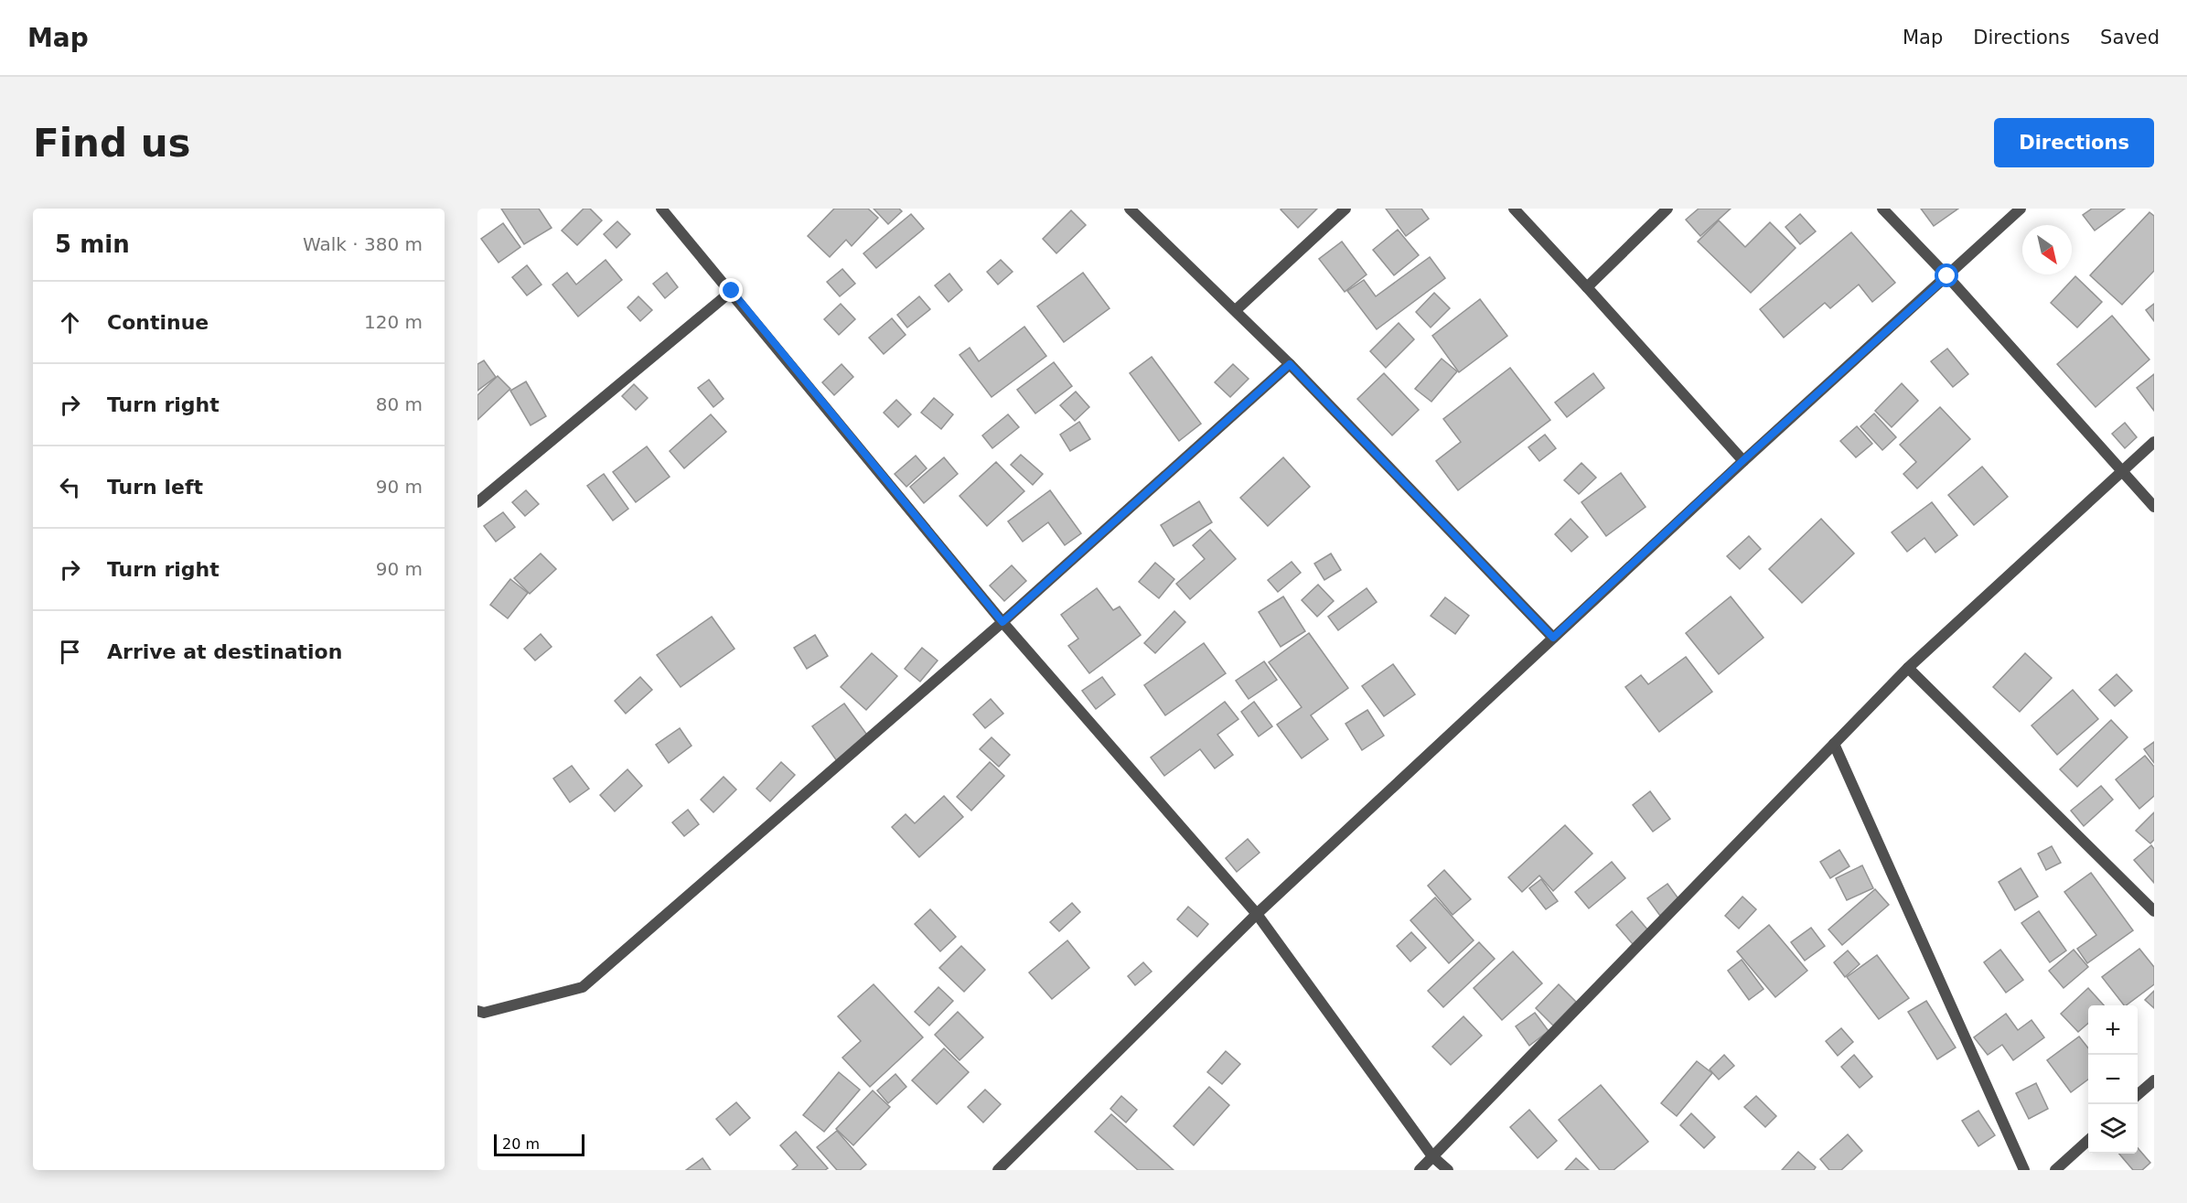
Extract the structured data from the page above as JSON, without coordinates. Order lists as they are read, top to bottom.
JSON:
{
  "scale_bar": "20 m",
  "north": "bottom right",
  "page": {
    "header": "Map",
    "nav": ["Map", "Directions", "Saved"],
    "buttons": "Directions",
    "title": "Find us",
    "heading": ["5 min", "Walk · 380 m"],
    "list": [
      ["Continue", "120 m"],
      ["Turn right", "80 m"],
      ["Turn left", "90 m"],
      ["Turn right", "90 m"],
      "Arrive at destination"
    ],
    "map_buttons": ["+", "−"],
    "scale": "20 m"
  }
}
